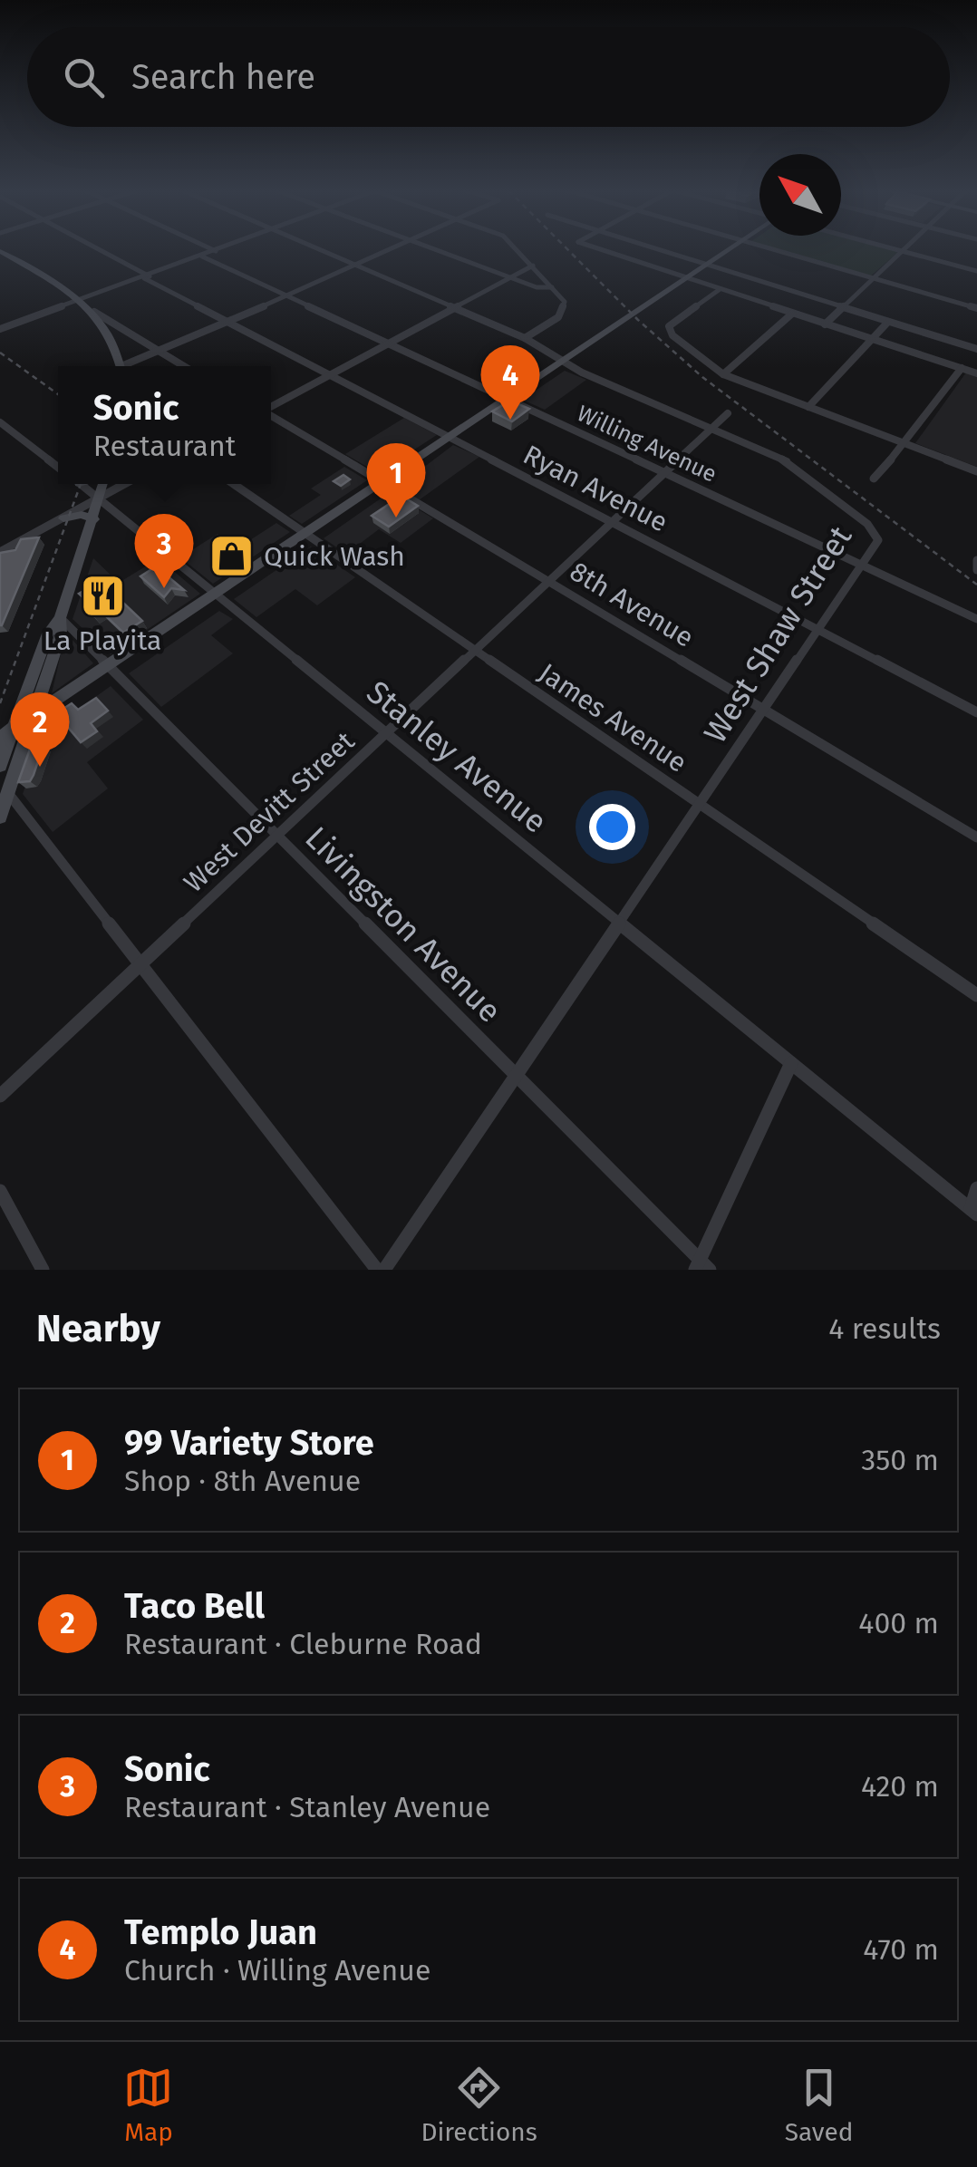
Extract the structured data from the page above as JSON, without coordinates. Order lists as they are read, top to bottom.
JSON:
{
  "streets": {
    "street": [
      "Willing Avenue",
      "Ryan Avenue",
      "8th Avenue",
      "West Shaw Street",
      "James Avenue",
      "Stanley Avenue",
      "West Devitt Street",
      "Livingston Avenue"
    ]
  },
  "crossings": [
    ["Willing Avenue", "West Shaw Street"],
    ["Willing Avenue", "West Devitt Street"],
    ["Ryan Avenue", "West Shaw Street"],
    ["Ryan Avenue", "West Devitt Street"],
    ["8th Avenue", "West Shaw Street"],
    ["8th Avenue", "West Devitt Street"],
    ["West Shaw Street", "James Avenue"],
    ["West Shaw Street", "Stanley Avenue"],
    ["West Shaw Street", "West Devitt Street"],
    ["West Shaw Street", "Livingston Avenue"],
    ["James Avenue", "West Devitt Street"],
    ["Stanley Avenue", "West Devitt Street"],
    ["West Devitt Street", "Livingston Avenue"]
  ],
  "places": {
    "shop": ["Quick Wash"],
    "restaurant": ["La Playita"]
  },
  "north": "top left",
  "page": {
    "search": "Search here",
    "pins": [
      "4",
      "1",
      "3",
      "2"
    ],
    "popup": ["Sonic", "Restaurant"],
    "heading": ["Nearby", "4 results"],
    "list": [
      {
        "mark": "1",
        "name": "99 Variety Store",
        "note": "Shop · 8th Avenue",
        "value": "350 m"
      },
      {
        "mark": "2",
        "name": "Taco Bell",
        "note": "Restaurant · Cleburne Road",
        "value": "400 m"
      },
      {
        "mark": "3",
        "name": "Sonic",
        "note": "Restaurant · Stanley Avenue",
        "value": "420 m"
      },
      {
        "mark": "4",
        "name": "Templo Juan",
        "note": "Church · Willing Avenue",
        "value": "470 m"
      }
    ],
    "nav": ["Map", "Directions", "Saved"]
  }
}
